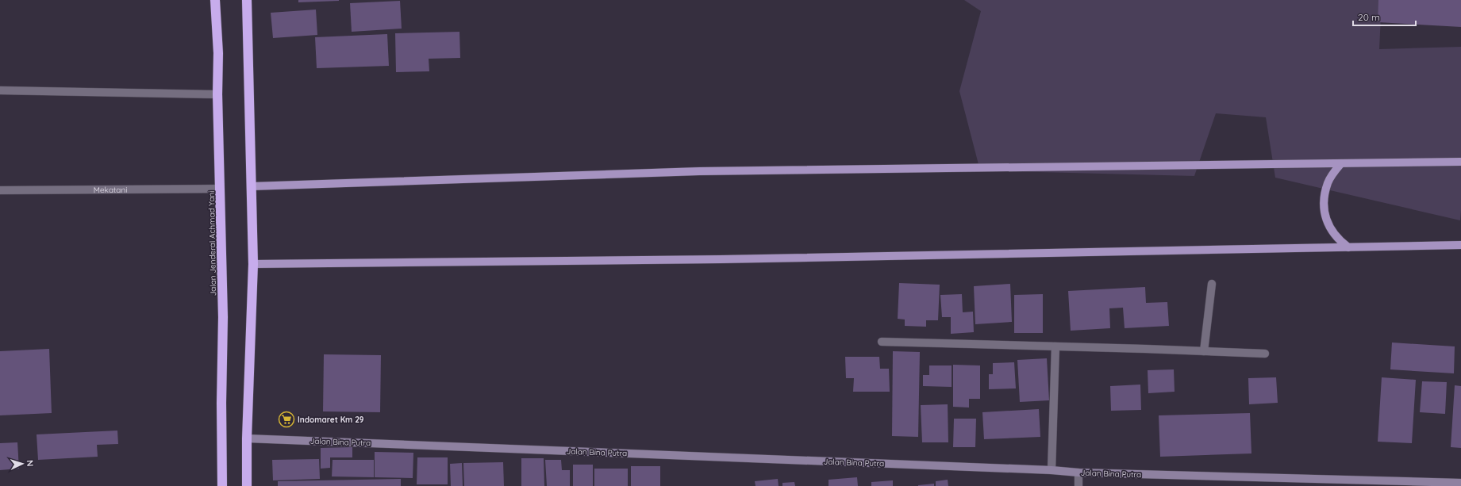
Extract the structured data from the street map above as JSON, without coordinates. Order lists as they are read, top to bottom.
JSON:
{
  "streets": {
    "highway": ["Jalan Jenderal Achmad Yani"],
    "street": ["Mekatani", "Jalan Bina Putra"]
  },
  "crossings": [
    ["Mekatani", "Jalan Jenderal Achmad Yani"]
  ],
  "places": {
    "supermarket": ["Indomaret Km 29"]
  },
  "scale_bar": "20 m",
  "north": "right"
}
